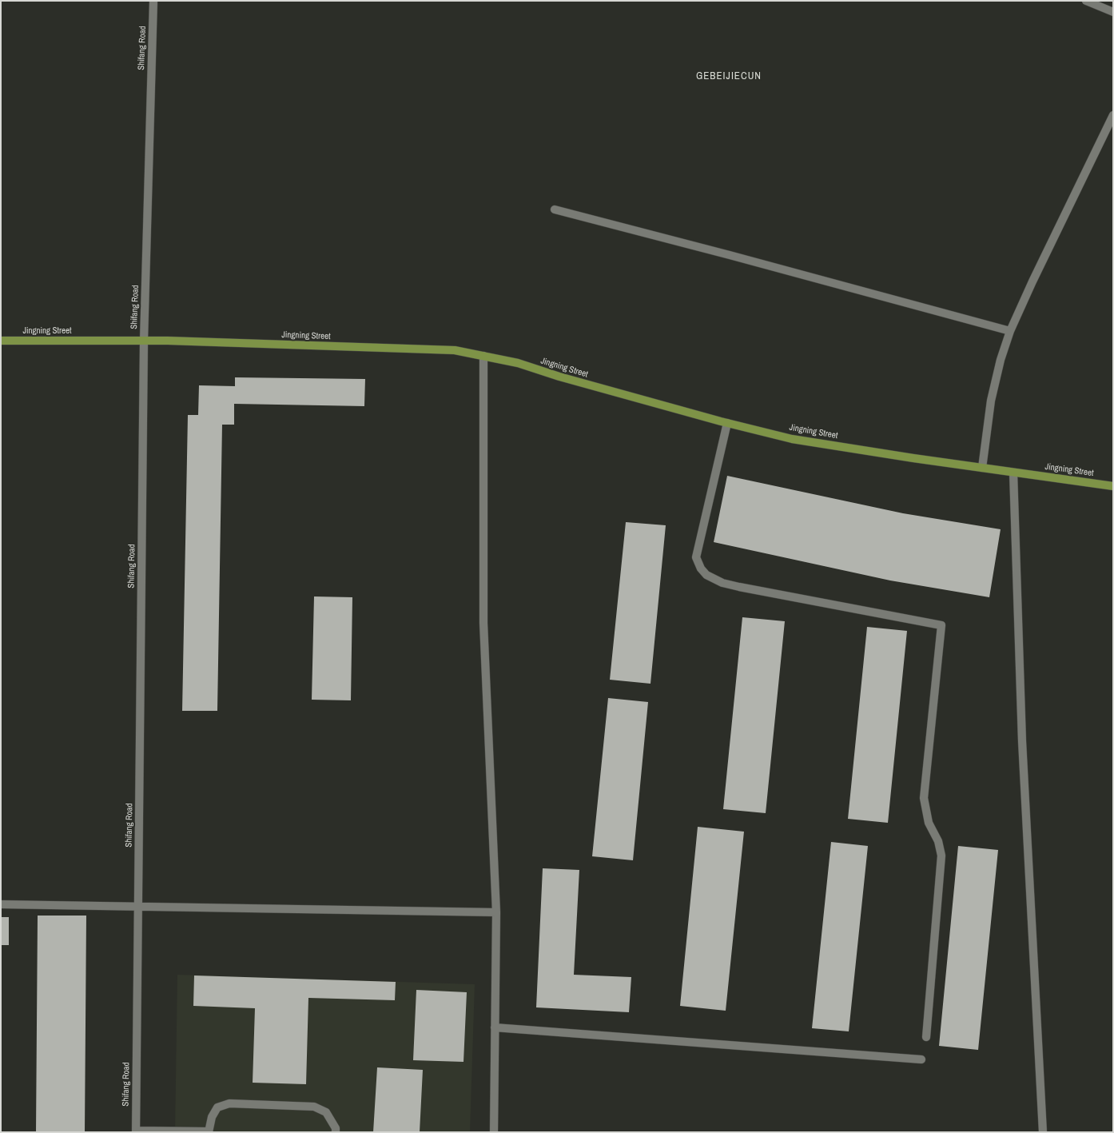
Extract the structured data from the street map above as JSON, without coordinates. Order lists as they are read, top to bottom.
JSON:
{
  "streets": {
    "main road": ["Jingning Street"],
    "street": ["Shifang Road"]
  },
  "crossings": [
    ["Shifang Road", "Jingning Street"]
  ],
  "districts": ["GEBEIJIECUN"]
}
